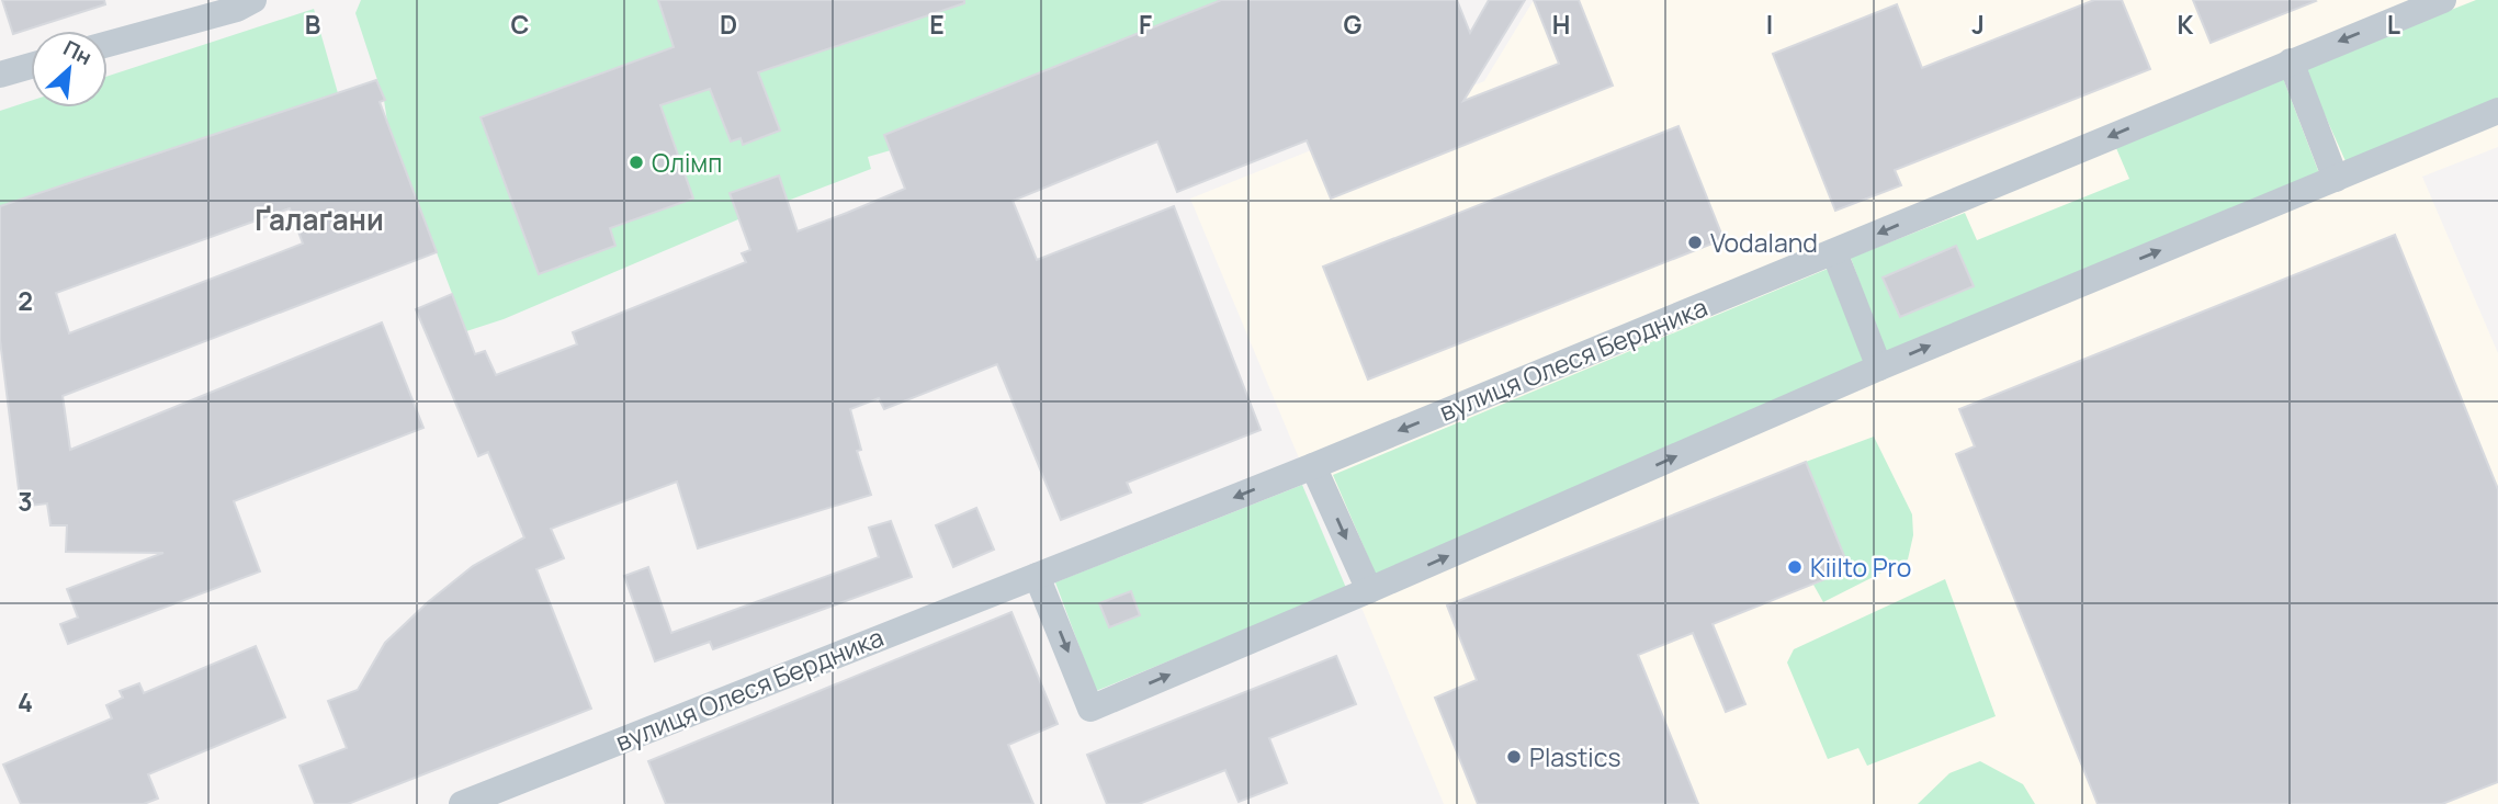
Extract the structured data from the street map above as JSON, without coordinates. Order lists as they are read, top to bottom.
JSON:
{
  "streets": {
    "street": ["вулиця Олеся Бердника"]
  },
  "districts": ["Ґалаґани"],
  "places": [
    "Олімп",
    "Vodaland",
    "Kiilto Pro",
    "Plastics"
  ],
  "north": "top right",
  "grid": {
    "columns": [
      "B",
      "C",
      "D",
      "E",
      "F",
      "G",
      "H",
      "I",
      "J",
      "K",
      "L"
    ],
    "rows": ["2", "3", "4"]
  }
}
